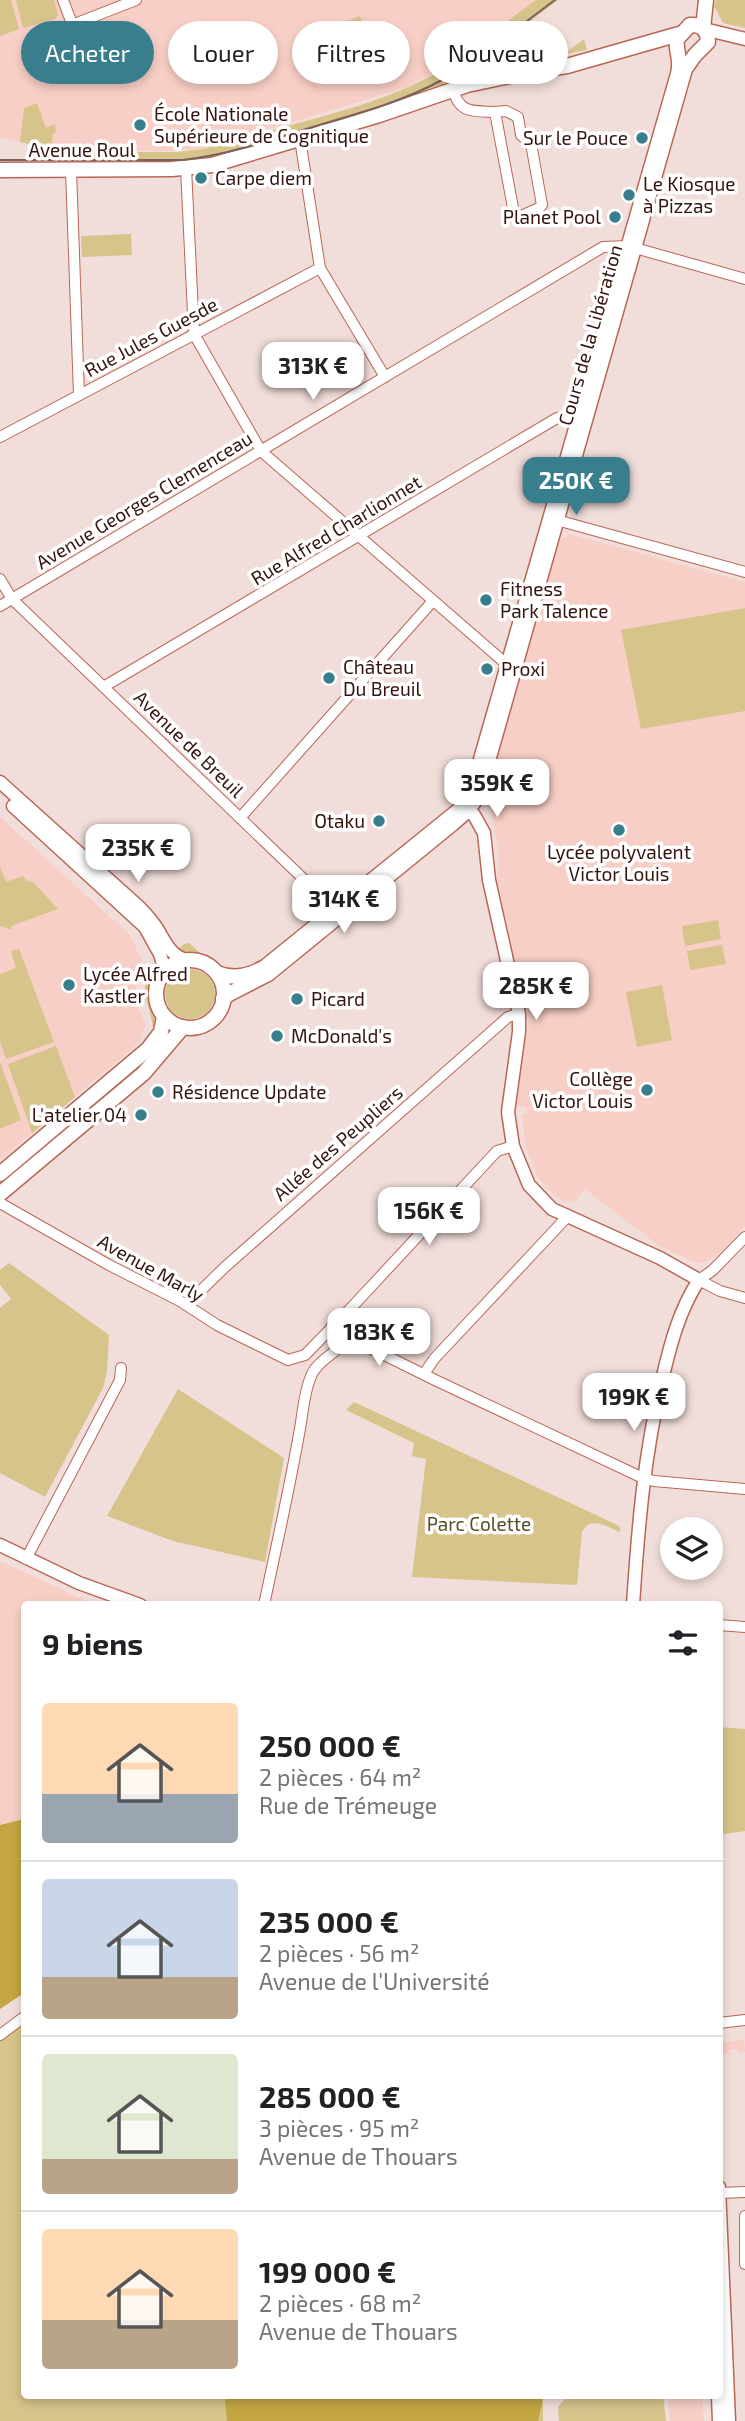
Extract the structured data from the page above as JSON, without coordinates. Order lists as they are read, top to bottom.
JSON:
{
  "streets": {
    "main road": ["Avenue Roul", "Cours de la Libération"],
    "street": [
      "Rue Jules Guesde",
      "Avenue Georges Clemenceau",
      "Rue Alfred Charlionnet",
      "Avenue de Breuil",
      "Allée des Peupliers",
      "Avenue Marly"
    ]
  },
  "crossings": [
    ["Cours de la Libération", "Avenue Georges Clemenceau"],
    ["Cours de la Libération", "Rue Alfred Charlionnet"],
    ["Cours de la Libération", "Avenue de Breuil"],
    ["Avenue Georges Clemenceau", "Avenue de Breuil"],
    ["Rue Alfred Charlionnet", "Avenue de Breuil"],
    ["Allée des Peupliers", "Avenue Marly"]
  ],
  "parks": ["Parc Colette"],
  "places": [
    "École Nationale Supérieure de Cognitique",
    "Sur le Pouce",
    "Carpe diem",
    "Le Kiosque à Pizzas",
    "Planet Pool",
    "Fitness Park Talence",
    "Proxi",
    "Château Du Breuil",
    "Otaku",
    "Lycée polyvalent Victor Louis",
    "Lycée Alfred Kastler",
    "Picard",
    "McDonald's",
    "Collège Victor Louis",
    "Résidence Update",
    "L'atelier 04"
  ],
  "page": {
    "chip": [
      "Acheter",
      "Louer",
      "Filtres",
      "Nouveau"
    ],
    "price": [
      "313K €",
      "250K €",
      "359K €",
      "235K €",
      "314K €",
      "285K €",
      "156K €",
      "183K €",
      "199K €"
    ],
    "heading": "9 biens",
    "list": [
      {
        "name": "250 000 €",
        "note": "2 pièces · 64 m² · Rue de Trémeuge"
      },
      {
        "name": "235 000 €",
        "note": "2 pièces · 56 m² · Avenue de l'Université"
      },
      {
        "name": "285 000 €",
        "note": "3 pièces · 95 m² · Avenue de Thouars"
      },
      {
        "name": "199 000 €",
        "note": "2 pièces · 68 m² · Avenue de Thouars"
      }
    ]
  }
}
